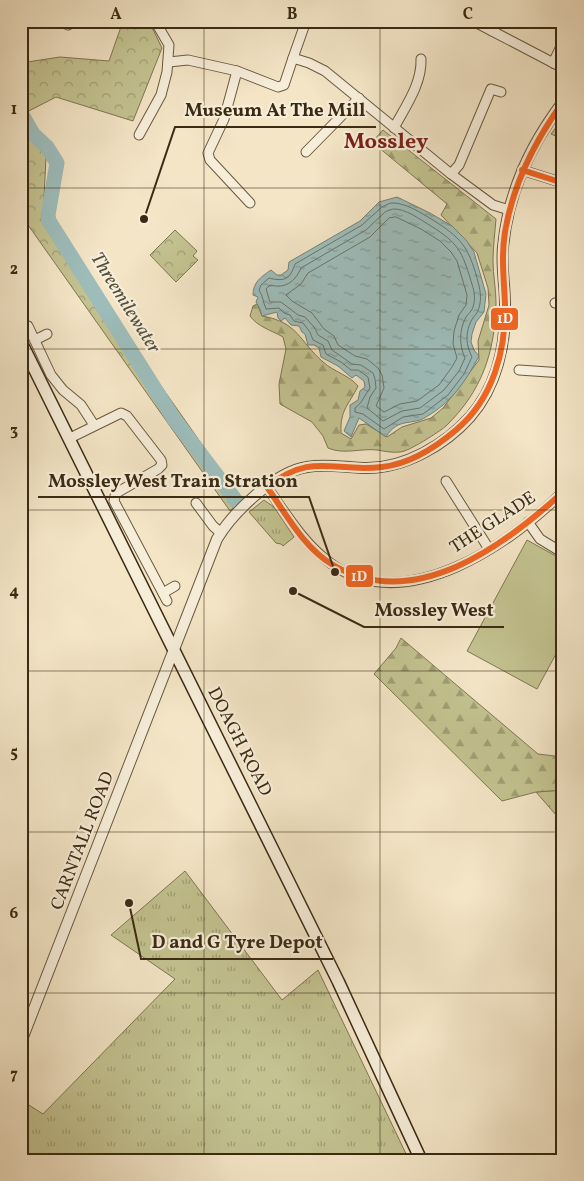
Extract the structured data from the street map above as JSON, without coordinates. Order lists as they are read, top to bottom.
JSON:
{
  "streets": {
    "main road": ["DOAGH ROAD"],
    "street": ["THE GLADE", "CARNTALL ROAD"]
  },
  "crossings": [
    ["THE GLADE", "CARNTALL ROAD"],
    ["DOAGH ROAD", "CARNTALL ROAD"]
  ],
  "districts": ["Mossley"],
  "water": ["Threemilewater"],
  "places": [
    "Museum At The Mill",
    "Mossley West Train Stration",
    "Mossley West",
    "D and G Tyre Depot"
  ],
  "lines": ["transit line 1D"],
  "grid": {
    "columns": ["A", "B", "C"],
    "rows": [
      "1",
      "2",
      "3",
      "4",
      "5",
      "6",
      "7"
    ]
  }
}
